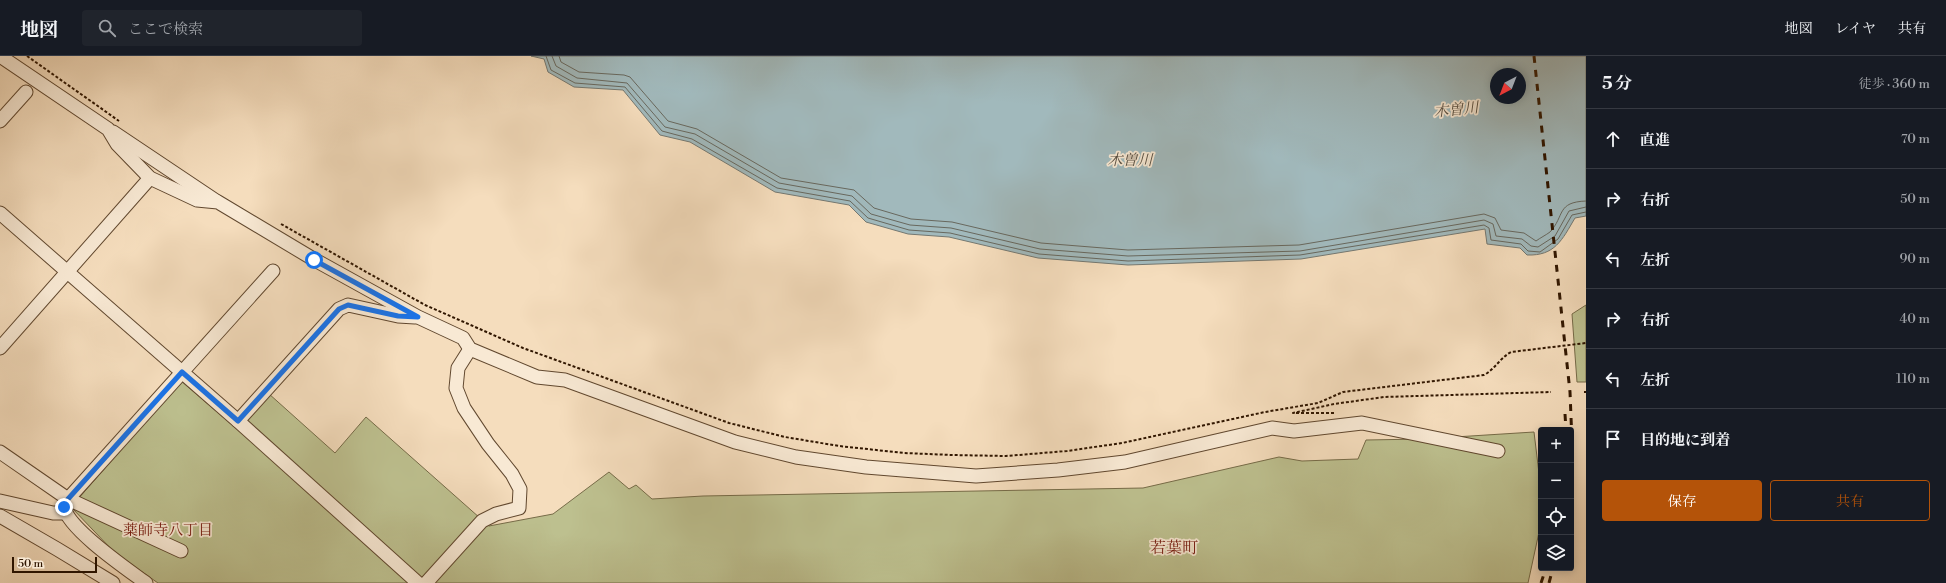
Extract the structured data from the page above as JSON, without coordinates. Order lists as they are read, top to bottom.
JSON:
{
  "districts": ["薬師寺八丁目", "若葉町"],
  "water": ["木曽川"],
  "scale_bar": "50 m",
  "north": "bottom left",
  "page": {
    "header": "地図",
    "search": "ここで検索",
    "nav": ["地図", "レイヤ", "共有"],
    "heading": ["5 分", "徒歩 · 360 m"],
    "list": [
      ["直進", "70 m"],
      ["右折", "50 m"],
      ["左折", "90 m"],
      ["右折", "40 m"],
      ["左折", "110 m"],
      "目的地に到着"
    ],
    "map_buttons": ["+", "−"],
    "buttons": ["保存", "共有"],
    "scale": "50 m"
  }
}
